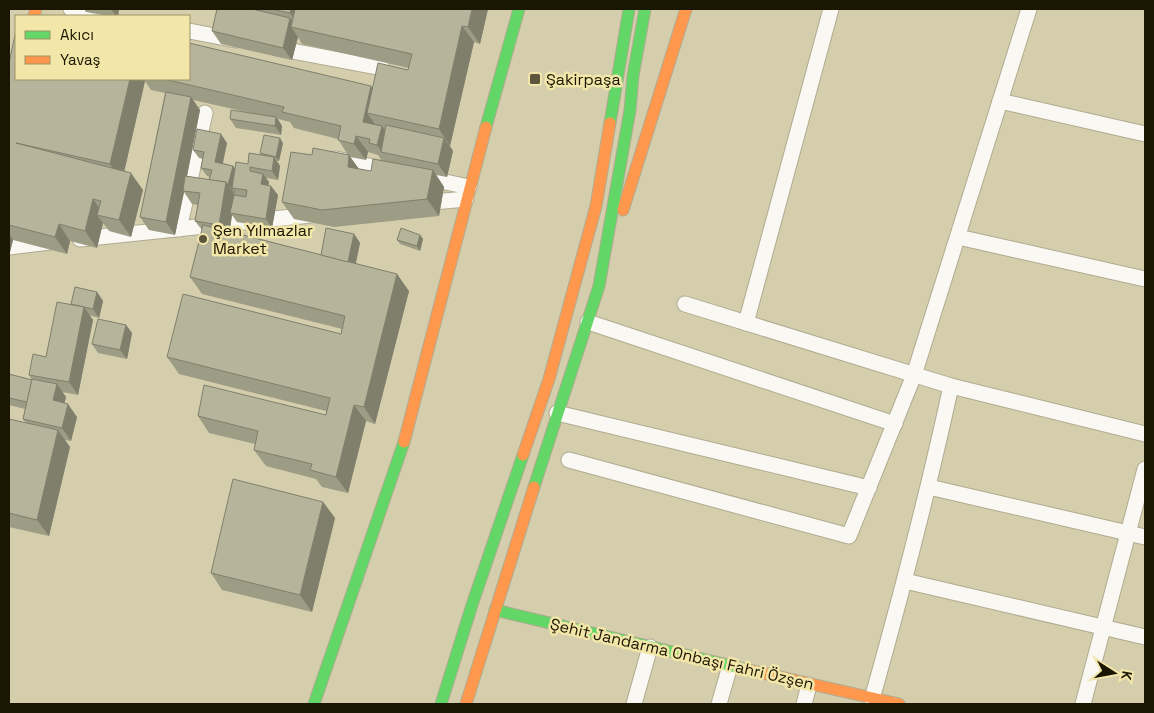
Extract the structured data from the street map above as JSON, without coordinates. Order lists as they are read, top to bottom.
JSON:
{
  "streets": {
    "main road": ["Şehit Jandarma Onbaşı Fahri Özşen"]
  },
  "places": {
    "transit": ["Şakirpaşa"],
    "other": ["Şen Yılmazlar Market"]
  },
  "legend": ["Akıcı", "Yavaş"],
  "north": "right"
}
